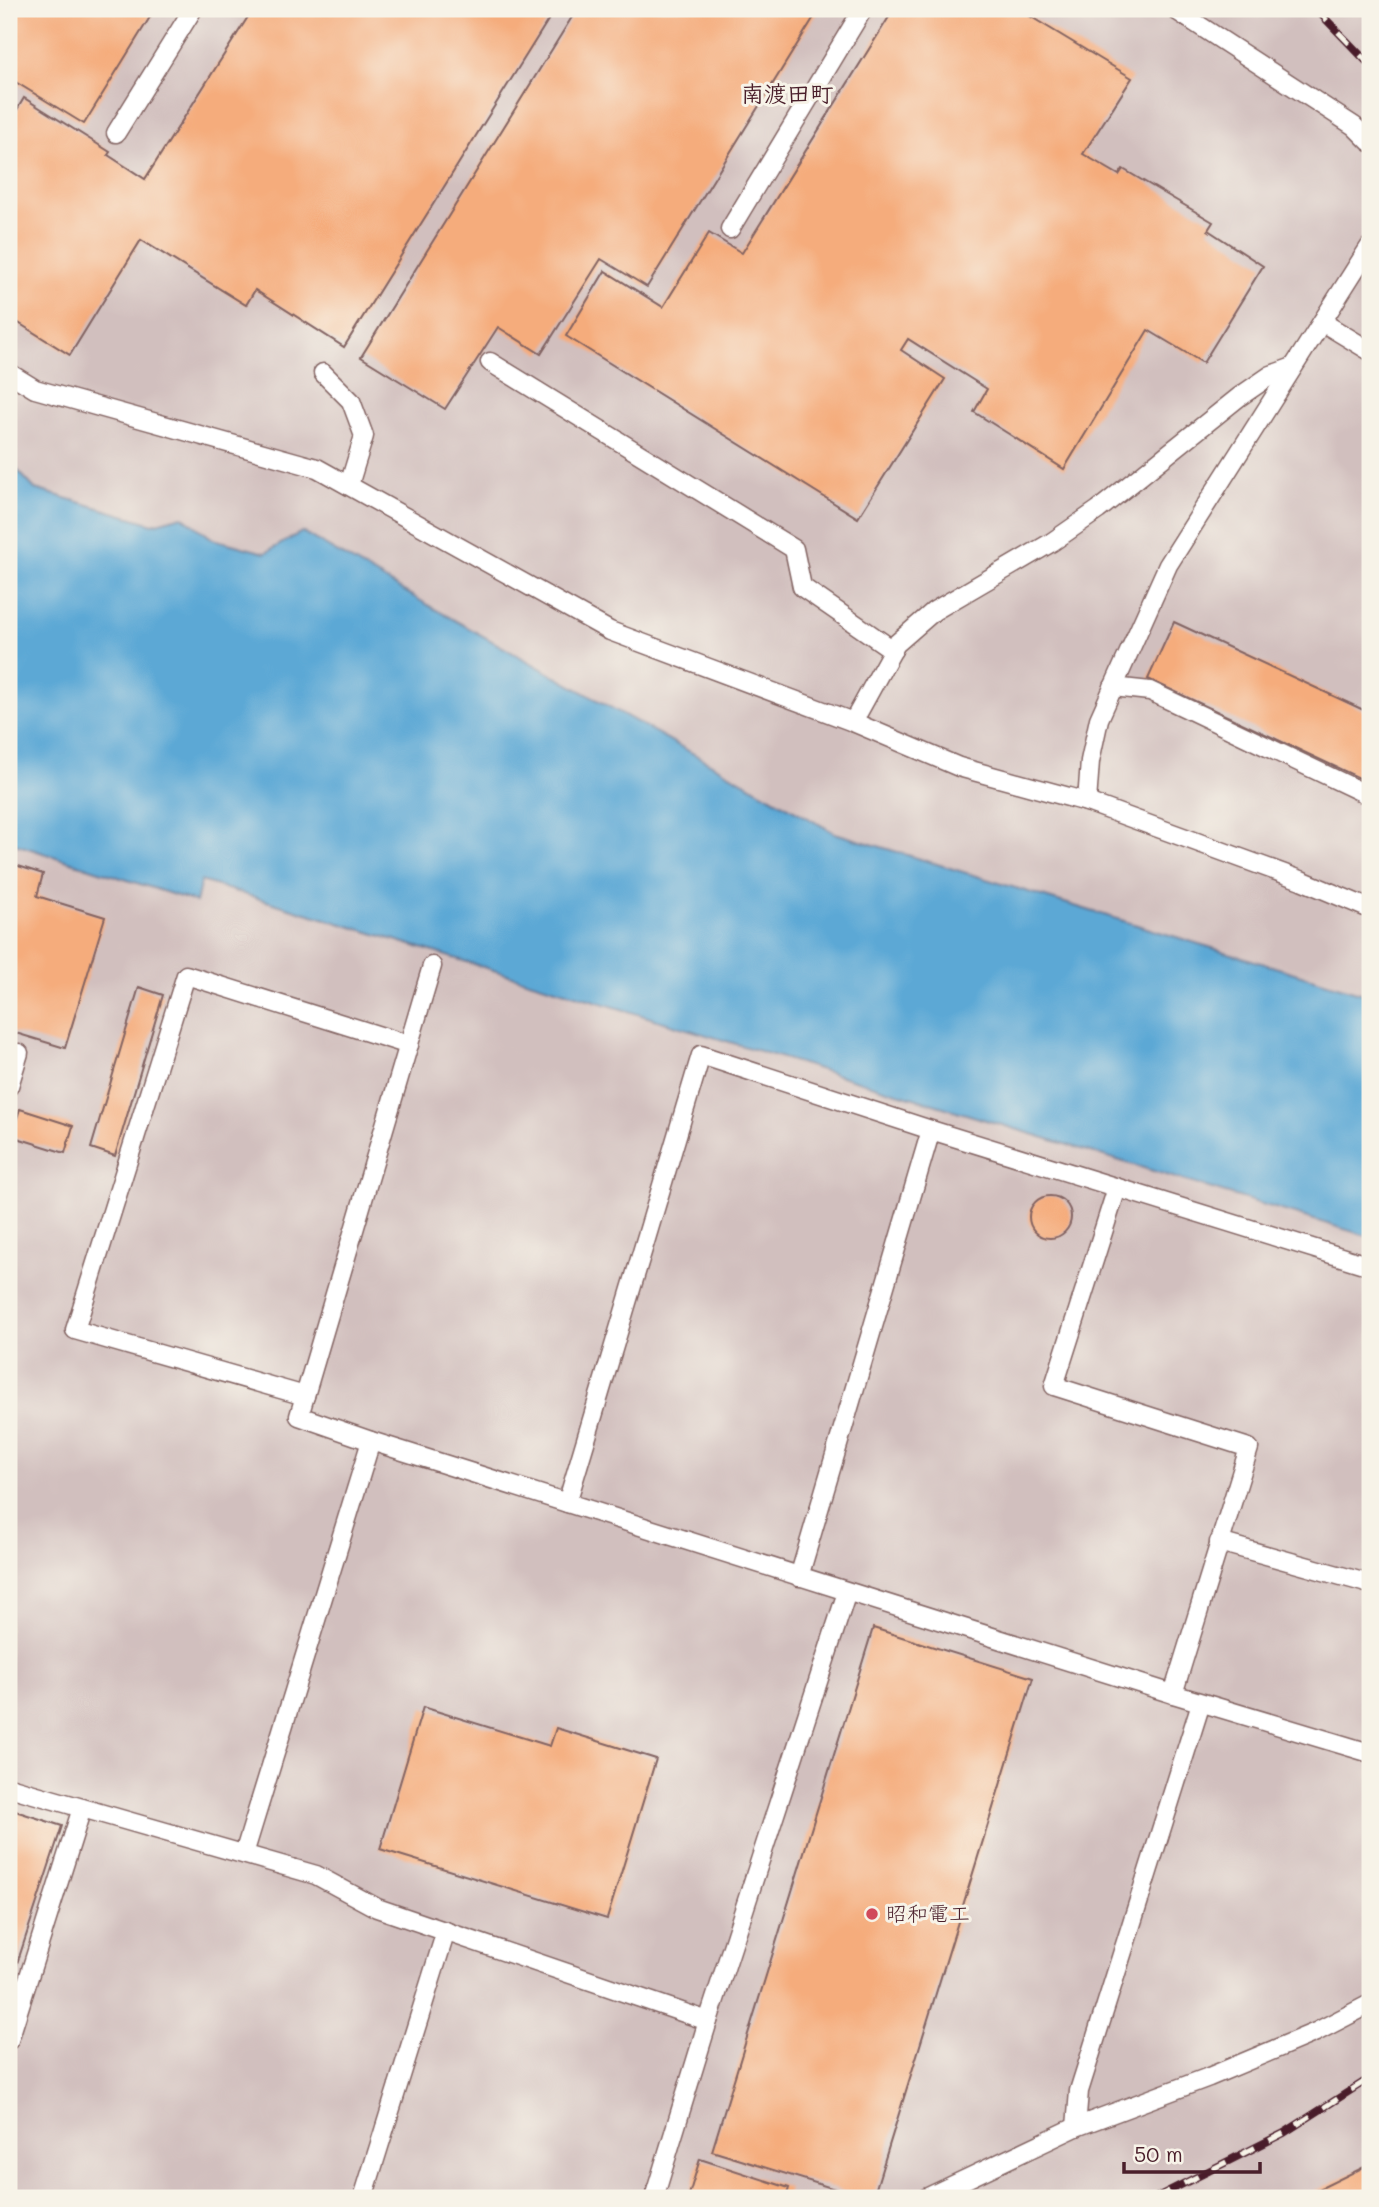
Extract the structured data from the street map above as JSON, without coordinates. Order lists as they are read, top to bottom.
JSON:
{
  "districts": ["南渡田町"],
  "places": ["昭和電工"],
  "scale_bar": "50 m"
}
